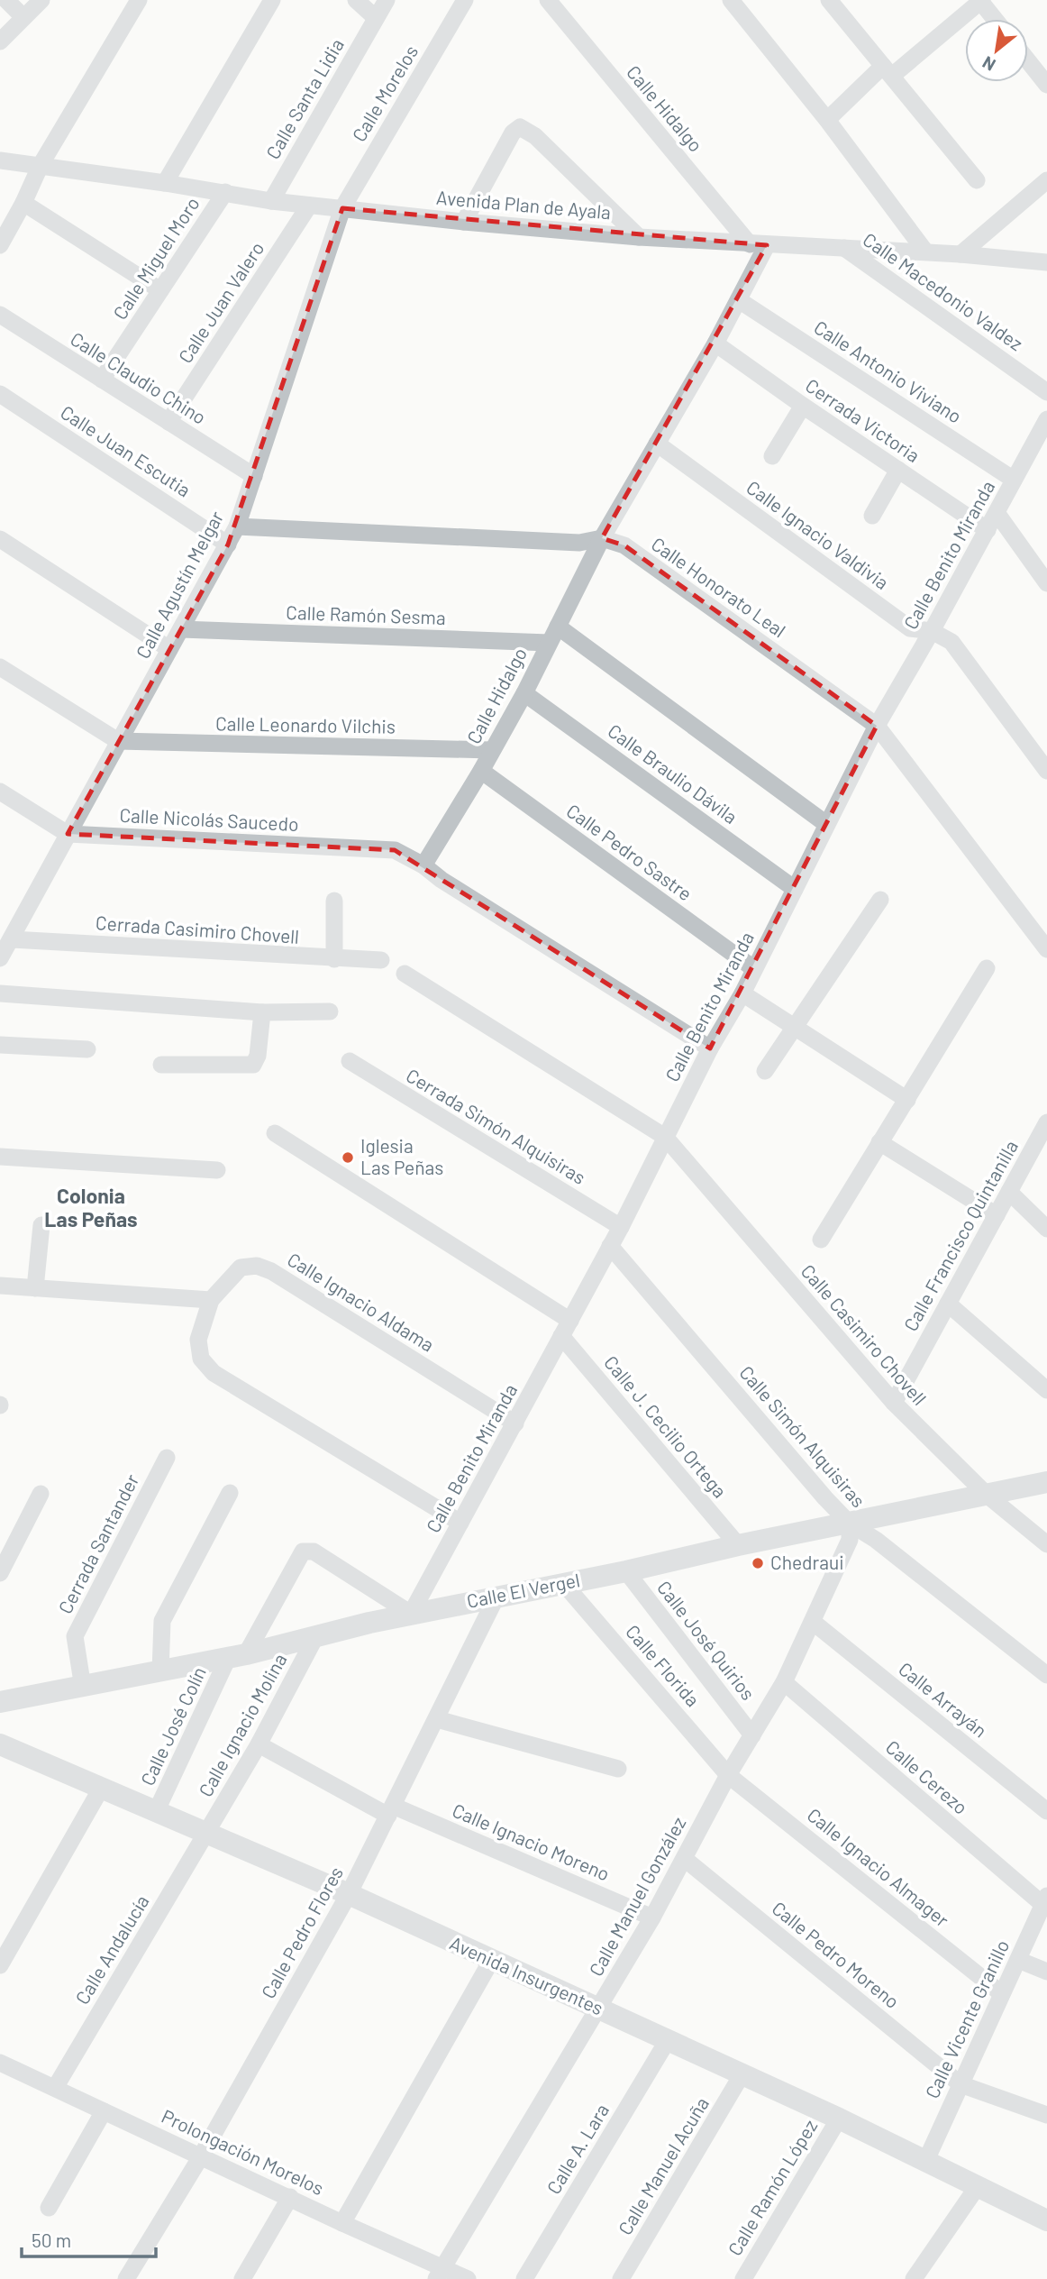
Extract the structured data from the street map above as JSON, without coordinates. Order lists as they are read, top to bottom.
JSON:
{
  "streets": {
    "street": [
      "Calle Morelos",
      "Calle Santa Lidia",
      "Calle Hidalgo",
      "Avenida Plan de Ayala",
      "Calle Miguel Moro",
      "Calle Macedonio Valdez",
      "Calle Juan Valero",
      "Calle Antonio Viviano",
      "Calle Claudio Chino",
      "Cerrada Victoria",
      "Calle Juan Escutia",
      "Calle Ignacio Valdivia",
      "Calle Benito Miranda",
      "Calle Agustín Melgar",
      "Calle Honorato Leal",
      "Calle Ramón Sesma",
      "Calle Leonardo Vilchis",
      "Calle Braulio Dávila",
      "Calle Nicolás Saucedo",
      "Calle Pedro Sastre",
      "Cerrada Casimiro Chovell",
      "Cerrada Simón Alquisiras",
      "Calle Francisco Quintanilla",
      "Calle Ignacio Aldama",
      "Calle Casimiro Chovell",
      "Calle J. Cecilio Ortega",
      "Calle Simón Alquisiras",
      "Cerrada Santander",
      "Calle El Vergel",
      "Calle José Quirios",
      "Calle Florida",
      "Calle Arrayán",
      "Calle Ignacio Molina",
      "Calle José Colín",
      "Calle Cerezo",
      "Calle Ignacio Moreno",
      "Calle Ignacio Almager",
      "Calle Manuel González",
      "Calle Pedro Flores",
      "Calle Andalucía",
      "Calle Pedro Moreno",
      "Avenida Insurgentes",
      "Calle Vicente Granillo",
      "Calle A. Lara",
      "Prolongación Morelos",
      "Calle Manuel Acuña",
      "Calle Ramón López"
    ]
  },
  "crossings": [
    ["Calle Morelos", "Avenida Plan de Ayala"],
    ["Calle Morelos", "Calle Agustín Melgar"],
    ["Calle Santa Lidia", "Avenida Plan de Ayala"],
    ["Calle Hidalgo", "Avenida Plan de Ayala"],
    ["Calle Hidalgo", "Calle Antonio Viviano"],
    ["Calle Hidalgo", "Cerrada Victoria"],
    ["Calle Hidalgo", "Calle Ignacio Valdivia"],
    ["Calle Hidalgo", "Calle Honorato Leal"],
    ["Calle Hidalgo", "Calle Ramón Sesma"],
    ["Calle Hidalgo", "Calle Leonardo Vilchis"],
    ["Calle Hidalgo", "Calle Braulio Dávila"],
    ["Calle Hidalgo", "Calle Nicolás Saucedo"],
    ["Calle Hidalgo", "Calle Pedro Sastre"],
    ["Avenida Plan de Ayala", "Calle Miguel Moro"],
    ["Avenida Plan de Ayala", "Calle Macedonio Valdez"],
    ["Avenida Plan de Ayala", "Calle Juan Valero"],
    ["Avenida Plan de Ayala", "Calle Agustín Melgar"],
    ["Calle Miguel Moro", "Calle Claudio Chino"],
    ["Calle Juan Valero", "Calle Claudio Chino"],
    ["Calle Antonio Viviano", "Calle Benito Miranda"],
    ["Calle Claudio Chino", "Calle Agustín Melgar"],
    ["Cerrada Victoria", "Calle Benito Miranda"],
    ["Calle Juan Escutia", "Calle Agustín Melgar"],
    ["Calle Ignacio Valdivia", "Calle Benito Miranda"],
    ["Calle Benito Miranda", "Calle Honorato Leal"],
    ["Calle Benito Miranda", "Calle Braulio Dávila"],
    ["Calle Benito Miranda", "Calle Pedro Sastre"],
    ["Calle Benito Miranda", "Cerrada Simón Alquisiras"],
    ["Calle Benito Miranda", "Calle Ignacio Aldama"],
    ["Calle Benito Miranda", "Calle Casimiro Chovell"],
    ["Calle Benito Miranda", "Calle J. Cecilio Ortega"],
    ["Calle Benito Miranda", "Calle Simón Alquisiras"],
    ["Calle Benito Miranda", "Calle El Vergel"],
    ["Calle Benito Miranda", "Calle José Colín"],
    ["Calle Agustín Melgar", "Calle Honorato Leal"],
    ["Calle Agustín Melgar", "Calle Ramón Sesma"],
    ["Calle Agustín Melgar", "Calle Leonardo Vilchis"],
    ["Calle Agustín Melgar", "Calle Nicolás Saucedo"],
    ["Calle Agustín Melgar", "Cerrada Casimiro Chovell"],
    ["Calle Francisco Quintanilla", "Calle Casimiro Chovell"],
    ["Calle Casimiro Chovell", "Calle El Vergel"],
    ["Calle J. Cecilio Ortega", "Calle El Vergel"],
    ["Calle Simón Alquisiras", "Calle El Vergel"],
    ["Calle Simón Alquisiras", "Calle Manuel González"],
    ["Cerrada Santander", "Calle El Vergel"],
    ["Calle El Vergel", "Calle José Quirios"],
    ["Calle El Vergel", "Calle Florida"],
    ["Calle El Vergel", "Calle Ignacio Molina"],
    ["Calle El Vergel", "Calle José Colín"],
    ["Calle El Vergel", "Calle Manuel González"],
    ["Calle El Vergel", "Calle Pedro Flores"],
    ["Calle José Quirios", "Calle Manuel González"],
    ["Calle Florida", "Calle Ignacio Almager"],
    ["Calle Florida", "Calle Manuel González"],
    ["Calle Arrayán", "Calle Manuel González"],
    ["Calle Ignacio Molina", "Calle Andalucía"],
    ["Calle Ignacio Molina", "Avenida Insurgentes"],
    ["Calle José Colín", "Avenida Insurgentes"],
    ["Calle Cerezo", "Calle Manuel González"],
    ["Calle Cerezo", "Calle Vicente Granillo"],
    ["Calle Ignacio Moreno", "Calle Manuel González"],
    ["Calle Ignacio Moreno", "Calle Pedro Flores"],
    ["Calle Ignacio Almager", "Calle Manuel González"],
    ["Calle Ignacio Almager", "Calle Vicente Granillo"],
    ["Calle Manuel González", "Calle Pedro Moreno"],
    ["Calle Manuel González", "Avenida Insurgentes"],
    ["Calle Manuel González", "Prolongación Morelos"],
    ["Calle Pedro Flores", "Avenida Insurgentes"],
    ["Calle Pedro Flores", "Prolongación Morelos"],
    ["Calle Andalucía", "Avenida Insurgentes"],
    ["Calle Andalucía", "Prolongación Morelos"],
    ["Calle Pedro Moreno", "Calle Vicente Granillo"],
    ["Avenida Insurgentes", "Calle Vicente Granillo"],
    ["Avenida Insurgentes", "Calle A. Lara"],
    ["Avenida Insurgentes", "Calle Manuel Acuña"],
    ["Avenida Insurgentes", "Calle Ramón López"]
  ],
  "districts": ["Colonia Las Peñas"],
  "places": ["Iglesia Las Peñas", "Chedraui"],
  "scale_bar": "50 m",
  "north": "bottom left"
}
